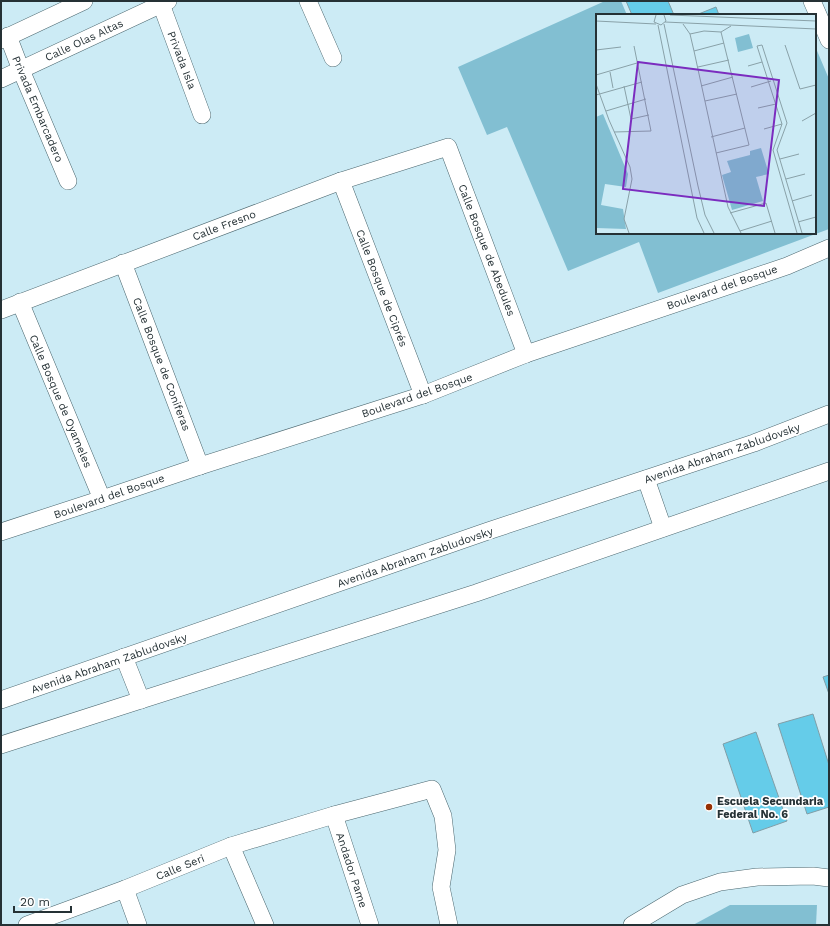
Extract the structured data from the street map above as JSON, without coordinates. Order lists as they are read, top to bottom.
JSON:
{
  "streets": {
    "street": [
      "Calle Olas Altas",
      "Privada Isla",
      "Privada Embarcadero",
      "Calle Fresno",
      "Calle Bosque de Abedules",
      "Boulevard del Bosque",
      "Calle Bosque de Ciprés",
      "Calle Bosque de Coniferas",
      "Calle Bosque de Oyameles",
      "Avenida Abraham Zabludovsky",
      "Calle Seri",
      "Andador Pame"
    ]
  },
  "crossings": [
    ["Calle Olas Altas", "Privada Isla"],
    ["Calle Olas Altas", "Privada Embarcadero"],
    ["Calle Fresno", "Calle Bosque de Abedules"],
    ["Calle Fresno", "Calle Bosque de Ciprés"],
    ["Calle Fresno", "Calle Bosque de Coniferas"],
    ["Calle Fresno", "Calle Bosque de Oyameles"],
    ["Calle Bosque de Abedules", "Boulevard del Bosque"],
    ["Boulevard del Bosque", "Calle Bosque de Ciprés"],
    ["Boulevard del Bosque", "Calle Bosque de Coniferas"],
    ["Boulevard del Bosque", "Calle Bosque de Oyameles"],
    ["Calle Seri", "Andador Pame"]
  ],
  "places": ["Escuela Secundaria Federal No. 6"],
  "scale_bar": "20 m"
}
